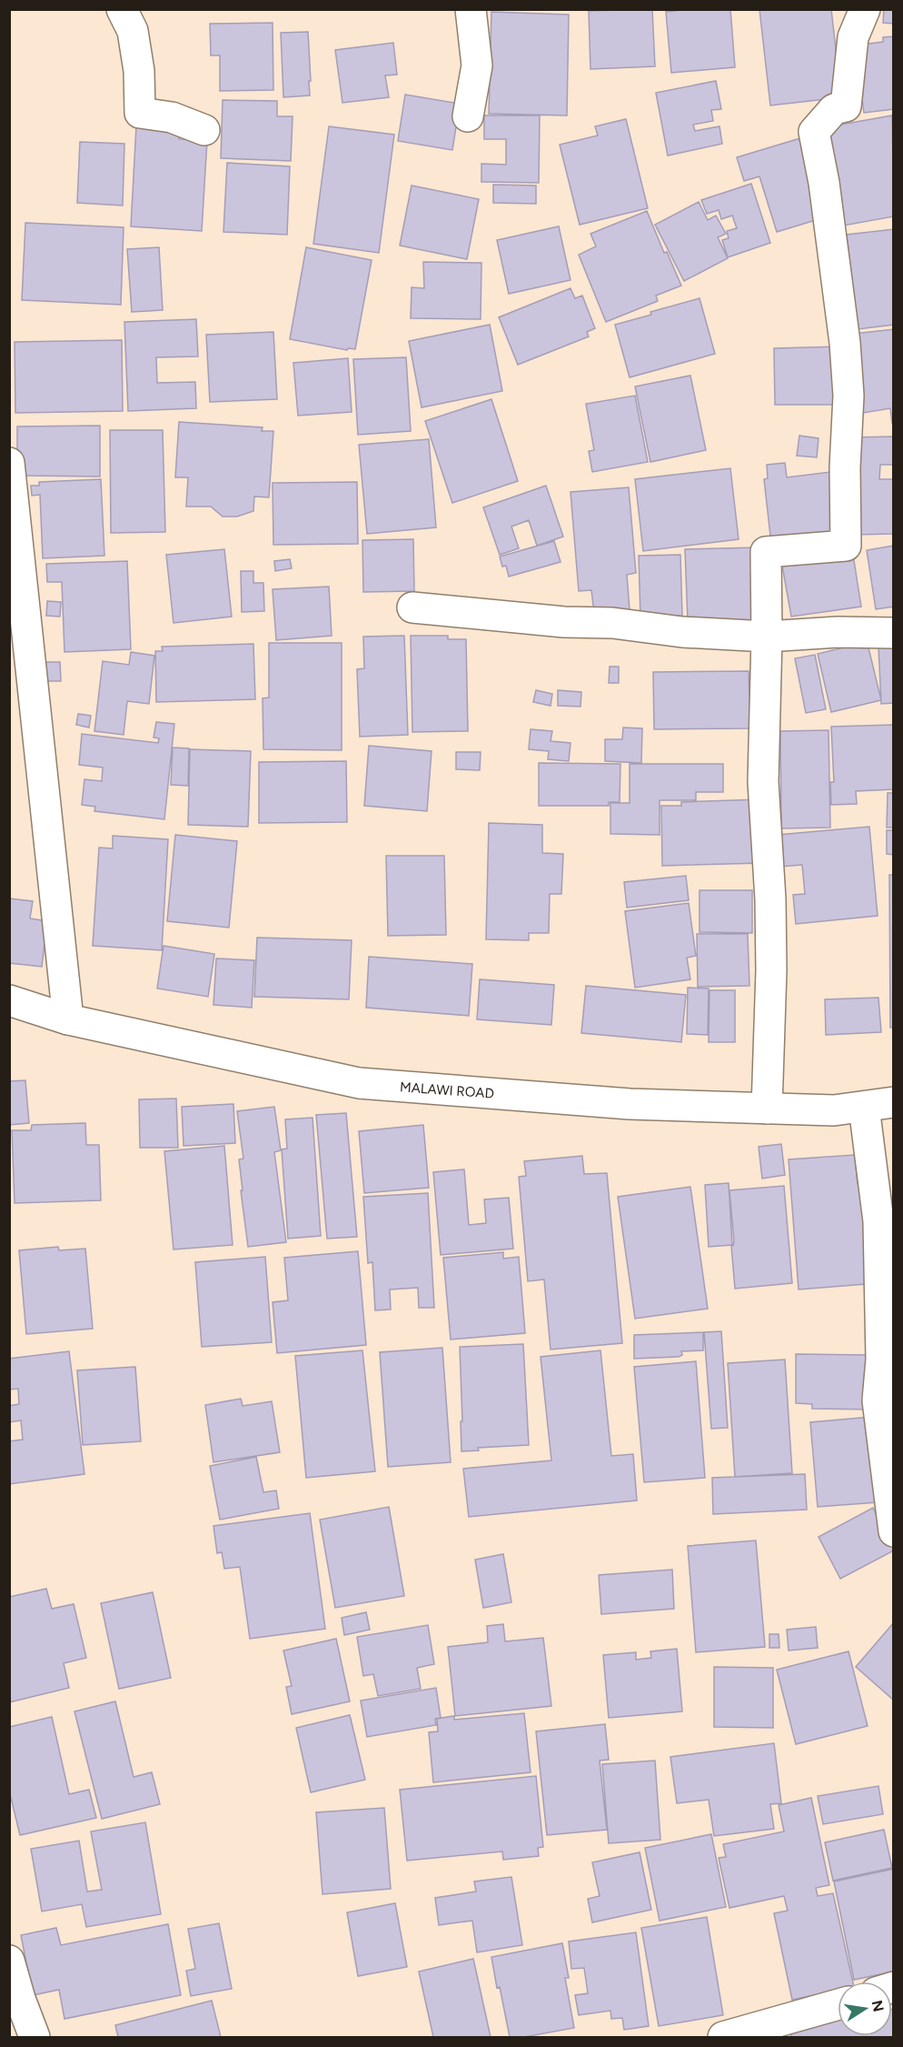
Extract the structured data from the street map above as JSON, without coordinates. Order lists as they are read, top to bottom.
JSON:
{
  "streets": {
    "street": ["MALAWI ROAD"]
  },
  "north": "right"
}
